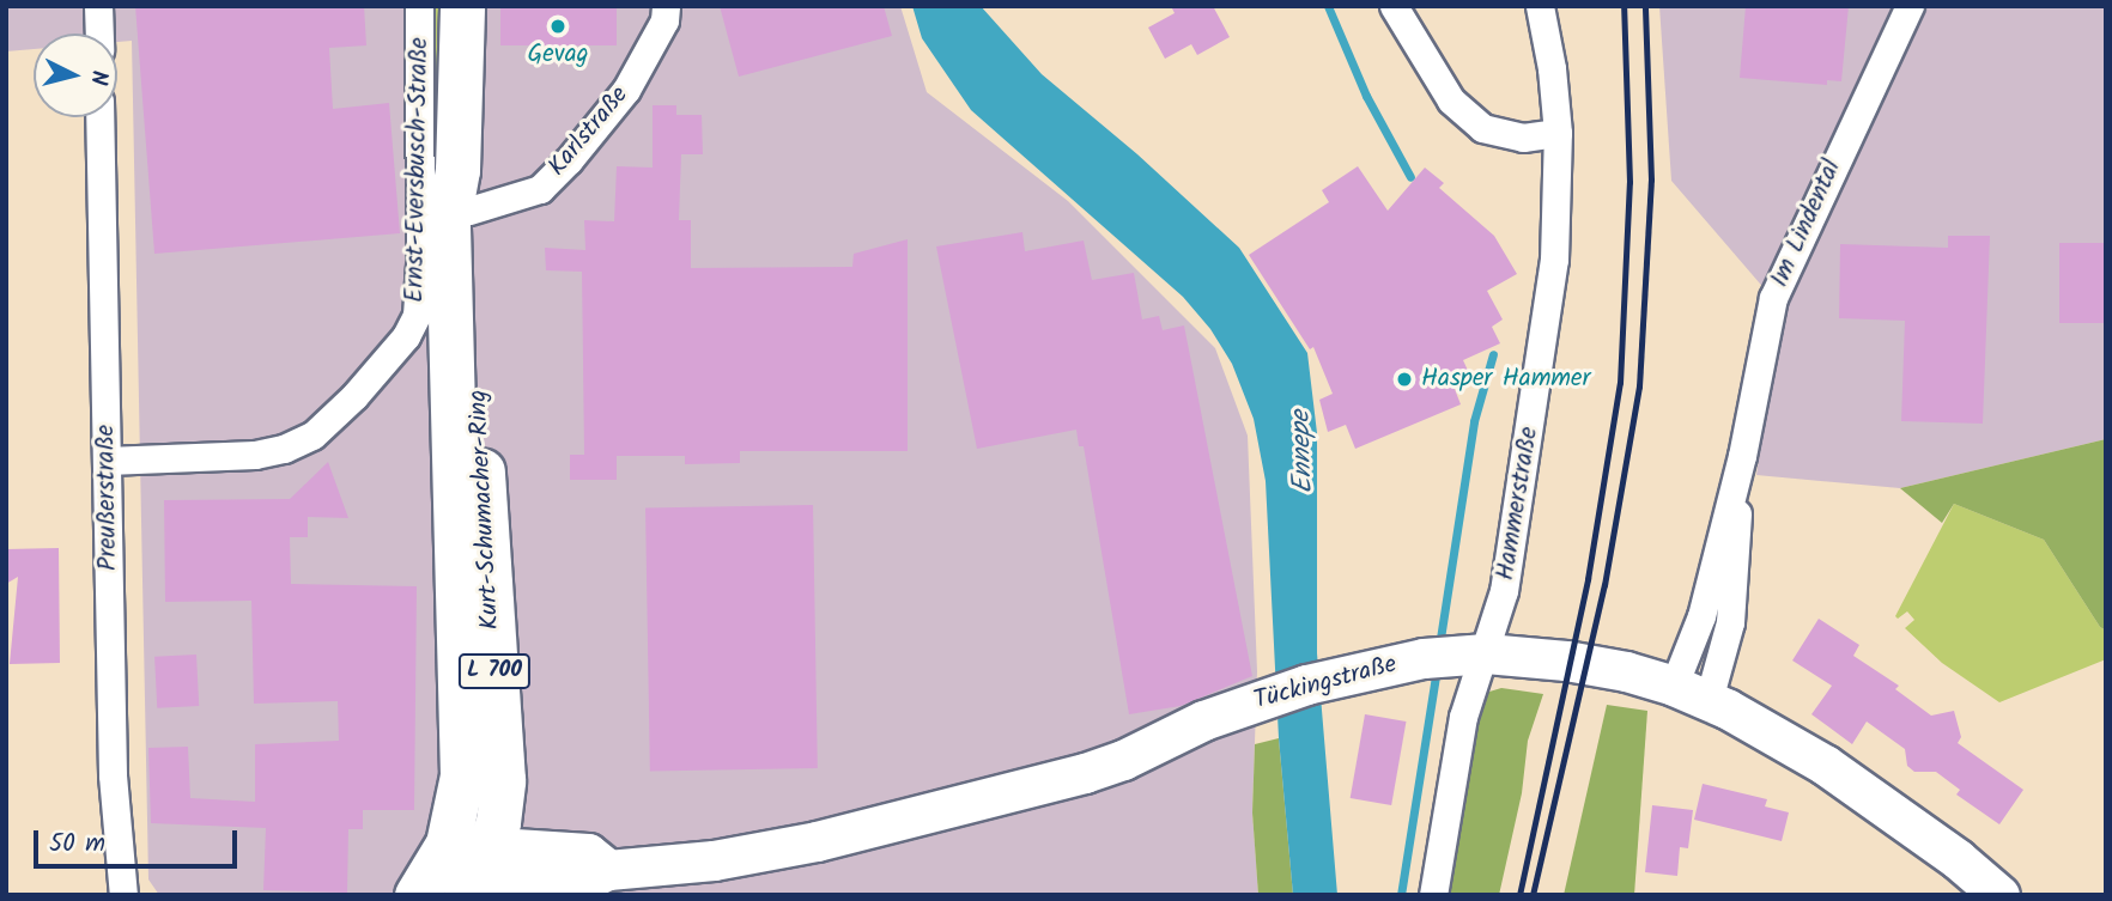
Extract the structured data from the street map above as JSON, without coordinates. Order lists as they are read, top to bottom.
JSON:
{
  "streets": {
    "main road": ["Kurt-Schumacher-Ring", "L 700"],
    "street": [
      "Karlstraße",
      "Ernst-Eversbusch-Straße",
      "Im Lindental",
      "Preußerstraße",
      "Hammerstraße",
      "Tückingstraße"
    ]
  },
  "crossings": [
    ["Karlstraße", "Kurt-Schumacher-Ring"],
    ["Karlstraße", "L 700"],
    ["Ernst-Eversbusch-Straße", "Preußerstraße"],
    ["Im Lindental", "Tückingstraße"],
    ["Hammerstraße", "Tückingstraße"],
    ["Kurt-Schumacher-Ring", "L 700"],
    ["Kurt-Schumacher-Ring", "Tückingstraße"]
  ],
  "water": ["Ennepe"],
  "places": ["Gevag", "Hasper Hammer"],
  "scale_bar": "50 m",
  "north": "right"
}
